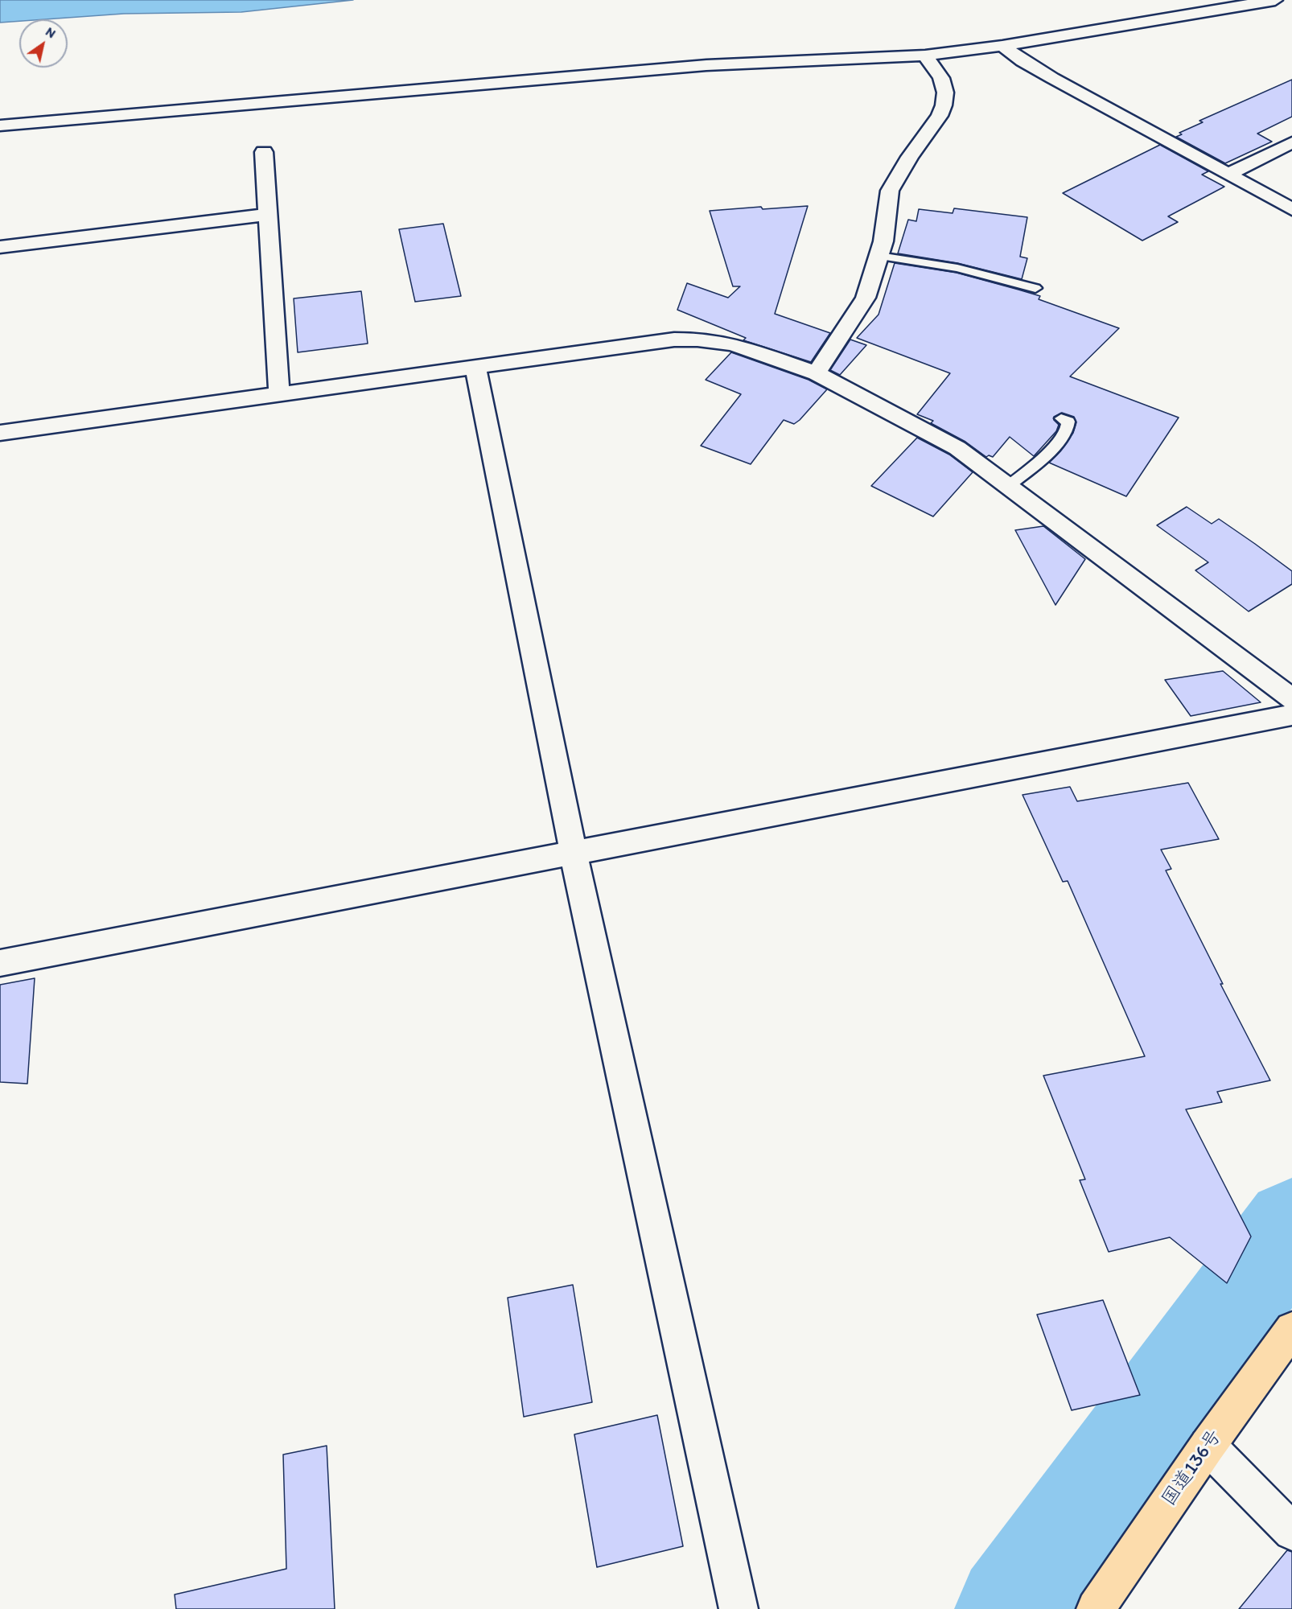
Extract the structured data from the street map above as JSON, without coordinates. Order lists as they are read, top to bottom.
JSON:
{
  "streets": {
    "highway": ["国道136号"]
  },
  "north": "top right"
}
